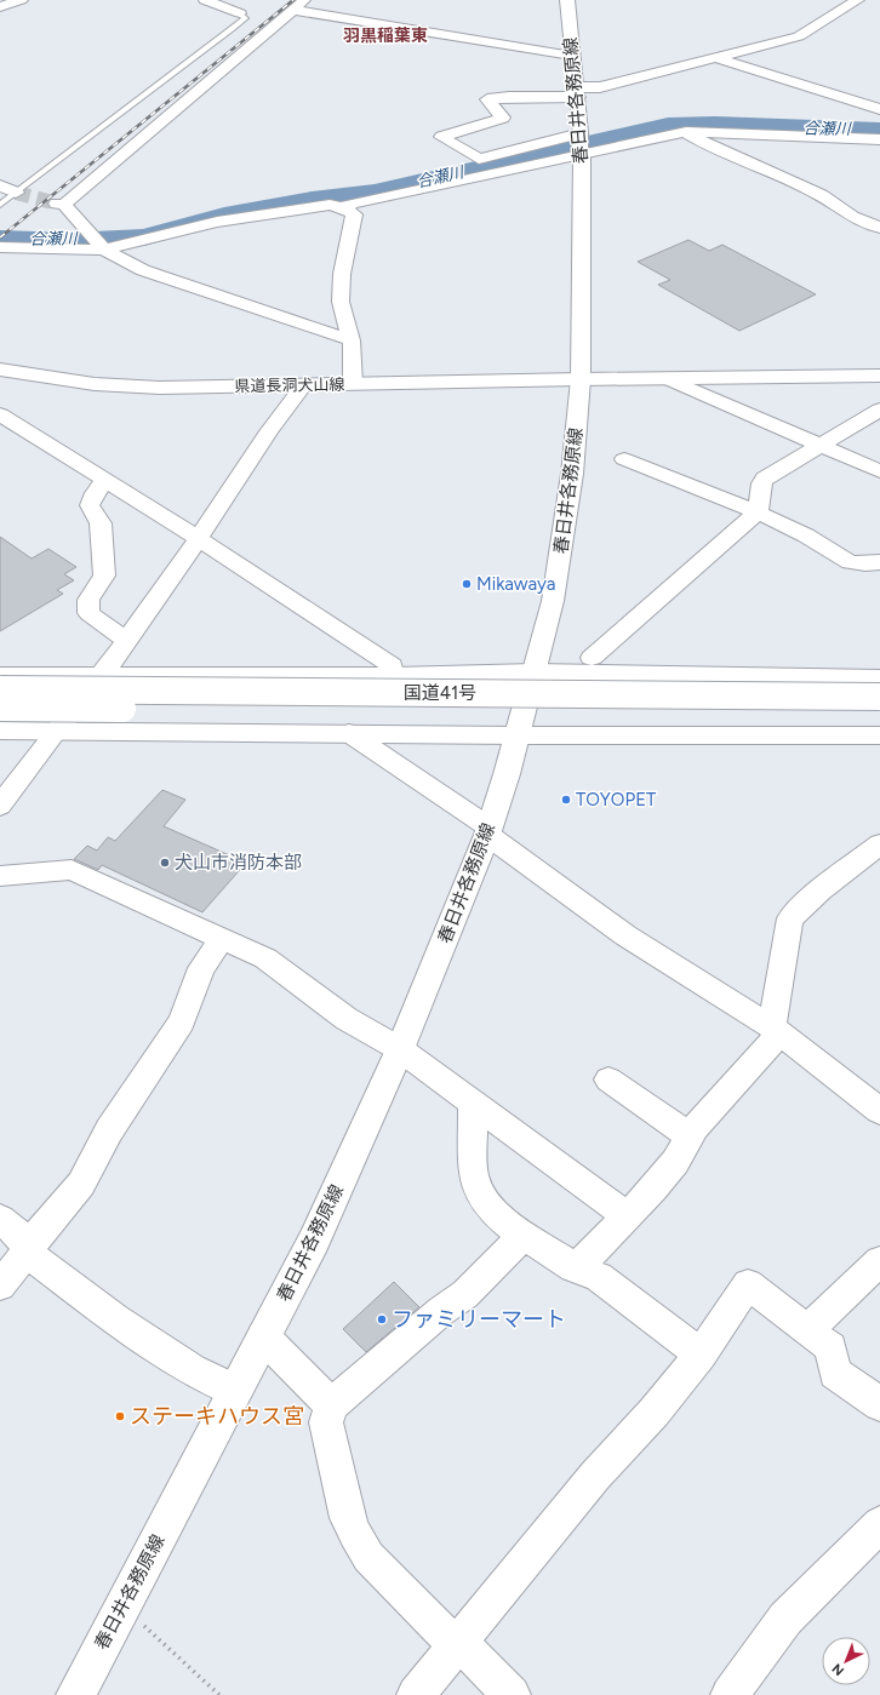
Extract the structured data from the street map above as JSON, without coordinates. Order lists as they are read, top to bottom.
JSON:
{
  "streets": {
    "main road": ["春日井各務原線", "県道長洞犬山線", "国道41号"]
  },
  "crossings": [
    ["春日井各務原線", "県道長洞犬山線"]
  ],
  "districts": ["羽黒稲葉東"],
  "water": ["合瀬川"],
  "places": [
    "Mikawaya",
    "TOYOPET",
    "犬山市消防本部",
    "ファミリーマート",
    "ステーキハウス宮"
  ],
  "north": "bottom left"
}
